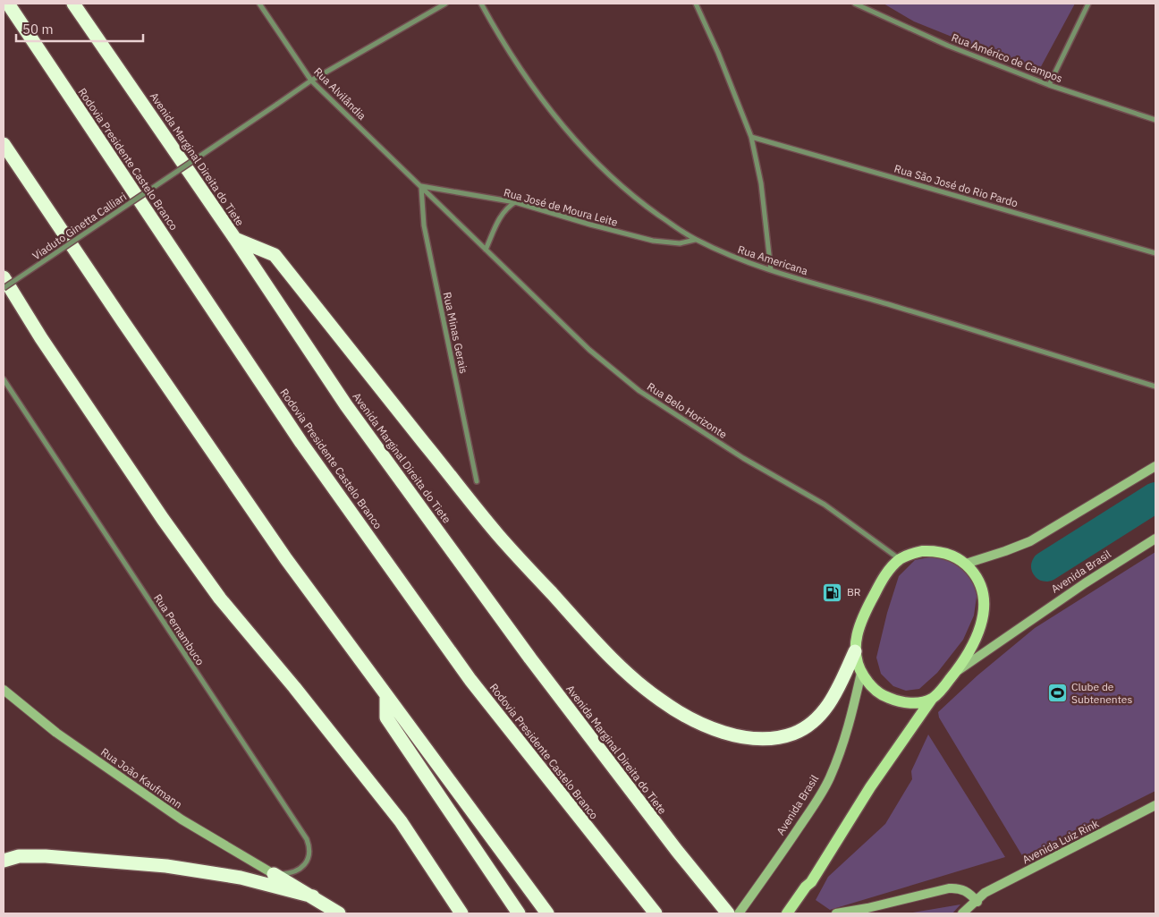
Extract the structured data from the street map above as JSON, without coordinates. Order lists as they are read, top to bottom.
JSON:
{
  "streets": {
    "highway": ["Rodovia Presidente Castelo Branco", "Avenida Marginal Direita do Tiete"],
    "main road": ["Avenida Brasil", "Rua João Kaufmann", "Avenida Luiz Rink"],
    "street": [
      "Rua Américo de Campos",
      "Rua Alvilândia",
      "Rua São José do Rio Pardo",
      "Rua José de Moura Leite",
      "Viaduto Ginetta Calliari",
      "Rua Americana",
      "Rua Minas Gerais",
      "Rua Belo Horizonte",
      "Rua Pernambuco"
    ]
  },
  "crossings": [
    ["Rua Alvilândia", "Rua José de Moura Leite"],
    ["Rua Alvilândia", "Viaduto Ginetta Calliari"],
    ["Rua Alvilândia", "Rua Minas Gerais"],
    ["Rua Alvilândia", "Rua Belo Horizonte"],
    ["Rua José de Moura Leite", "Rua Americana"],
    ["Rua José de Moura Leite", "Rua Minas Gerais"],
    ["Rua José de Moura Leite", "Rua Belo Horizonte"],
    ["Rua Minas Gerais", "Rua Belo Horizonte"],
    ["Rua Belo Horizonte", "Avenida Brasil"],
    ["Rua Pernambuco", "Rua João Kaufmann"]
  ],
  "places": {
    "fuel station": ["BR"],
    "sports": ["Clube de Subtenentes"]
  },
  "scale_bar": "50 m"
}
